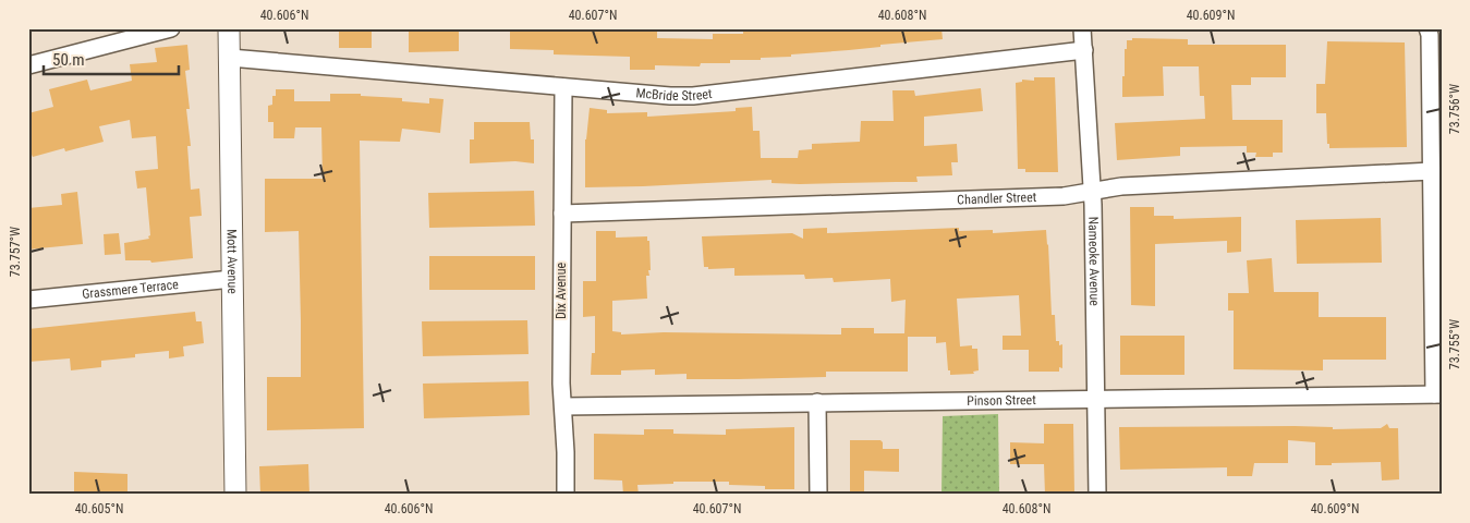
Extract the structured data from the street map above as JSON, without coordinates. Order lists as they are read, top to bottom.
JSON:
{
  "streets": {
    "street": [
      "McBride Street",
      "Chandler Street",
      "Mott Avenue",
      "Nameoke Avenue",
      "Grassmere Terrace",
      "Dix Avenue",
      "Pinson Street"
    ]
  },
  "crossings": [
    ["McBride Street", "Mott Avenue"],
    ["McBride Street", "Nameoke Avenue"],
    ["McBride Street", "Dix Avenue"],
    ["Chandler Street", "Nameoke Avenue"],
    ["Chandler Street", "Dix Avenue"],
    ["Mott Avenue", "Grassmere Terrace"],
    ["Nameoke Avenue", "Pinson Street"],
    ["Dix Avenue", "Pinson Street"]
  ],
  "scale_bar": "50 m",
  "coordinates": [
    "40.606°N",
    "40.607°N",
    "40.608°N",
    "40.609°N",
    "73.756°W",
    "73.757°W",
    "73.755°W",
    "40.605°N"
  ]
}
